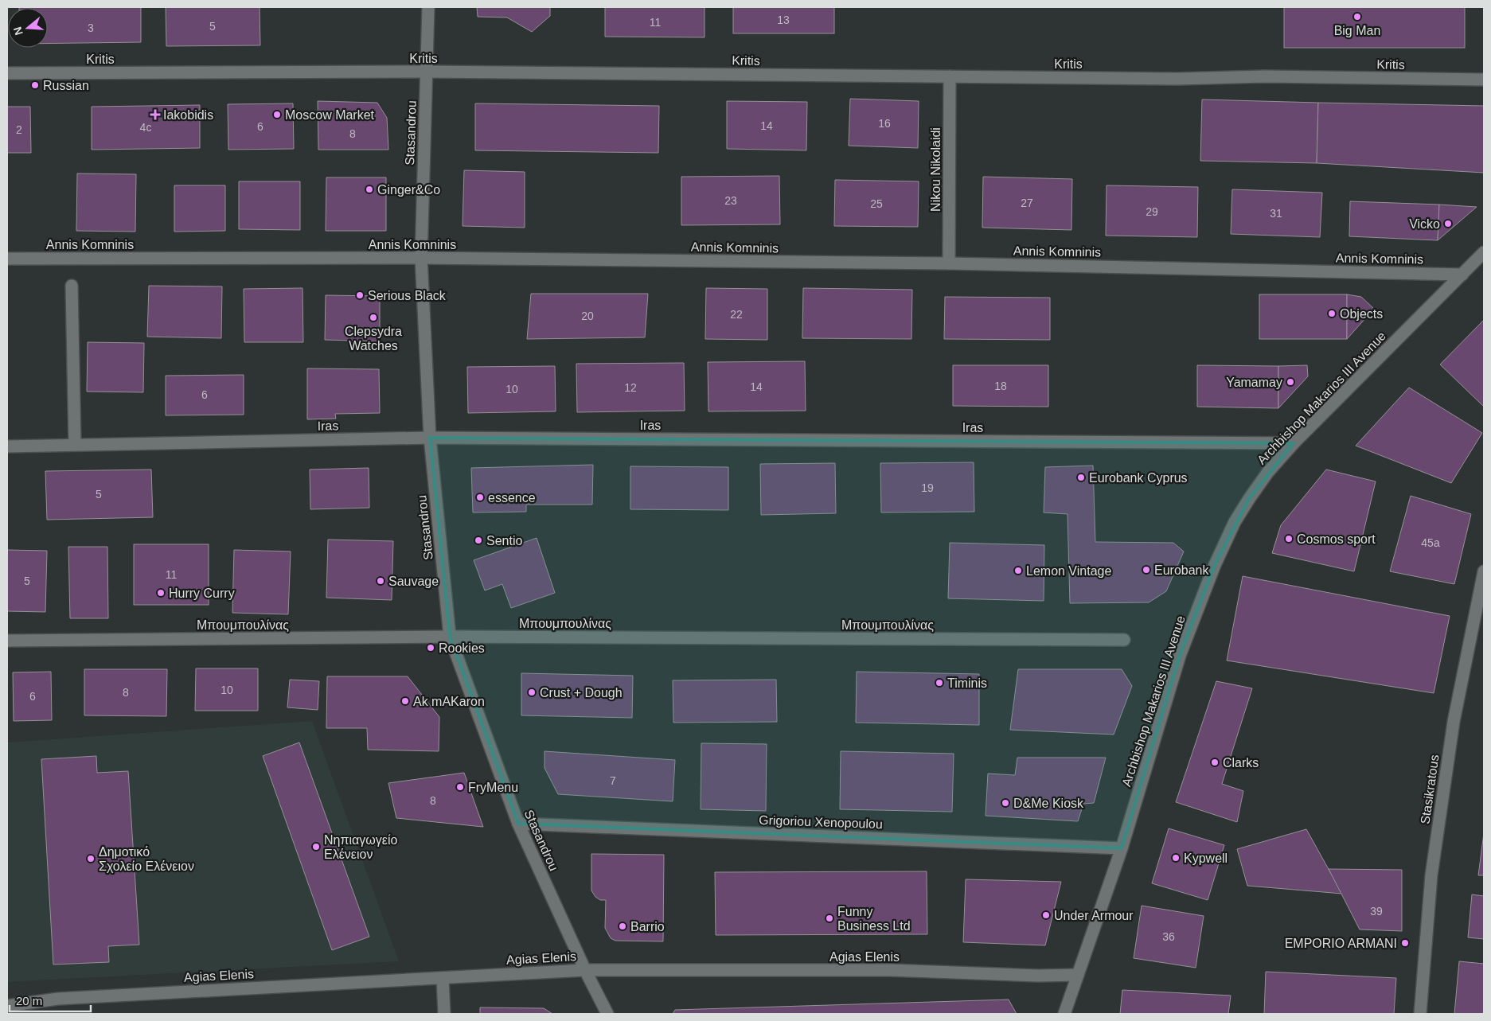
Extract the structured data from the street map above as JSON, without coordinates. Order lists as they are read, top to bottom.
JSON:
{
  "streets": {
    "street": [
      "Kritis",
      "Stasandrou",
      "Nikou Nikolaidi",
      "Annis Komninis",
      "Archbishop Makarios III Avenue",
      "Iras",
      "Μπουμπουλίνας",
      "Stasikratous",
      "Grigoriou Xenopoulou",
      "Agias Elenis"
    ]
  },
  "crossings": [
    ["Kritis", "Stasandrou"],
    ["Kritis", "Nikou Nikolaidi"],
    ["Stasandrou", "Annis Komninis"],
    ["Stasandrou", "Iras"],
    ["Stasandrou", "Μπουμπουλίνας"],
    ["Stasandrou", "Grigoriou Xenopoulou"],
    ["Stasandrou", "Agias Elenis"],
    ["Nikou Nikolaidi", "Annis Komninis"],
    ["Annis Komninis", "Archbishop Makarios III Avenue"],
    ["Archbishop Makarios III Avenue", "Iras"],
    ["Archbishop Makarios III Avenue", "Grigoriou Xenopoulou"],
    ["Archbishop Makarios III Avenue", "Agias Elenis"]
  ],
  "places": {
    "other": [
      "Big Man",
      "Russian",
      "Moscow Market",
      "Ginger&Co",
      "Vicko",
      "Serious Black",
      "Objects",
      "Clepsydra Watches",
      "Yamamay",
      "Eurobank Cyprus",
      "essence",
      "Cosmos sport",
      "Sentio",
      "Eurobank",
      "Lemon Vintage",
      "Sauvage",
      "Hurry Curry",
      "Rookies",
      "Timinis",
      "Crust + Dough",
      "Ak mAKaron",
      "Clarks",
      "FryMenu",
      "D&Me Kiosk",
      "Νηπιαγωγείο Ελένειον",
      "Kypwell",
      "Δημοτικό Σχολείο Ελένειον",
      "Under Armour",
      "Funny Business Ltd",
      "Barrio",
      "EMPORIO ARMANI"
    ],
    "health": ["Iakobidis"]
  },
  "house_numbers": [
    "13",
    "11",
    "5",
    "3",
    "16",
    "14",
    "6",
    "4c",
    "2",
    "8",
    "23",
    "27",
    "25",
    "29",
    "31",
    "22",
    "20",
    "18",
    "14",
    "12",
    "10",
    "6",
    "19",
    "5",
    "45a",
    "11",
    "5",
    "10",
    "8",
    "6",
    "7",
    "8",
    "39",
    "36"
  ],
  "scale_bar": "20 m",
  "north": "left"
}
